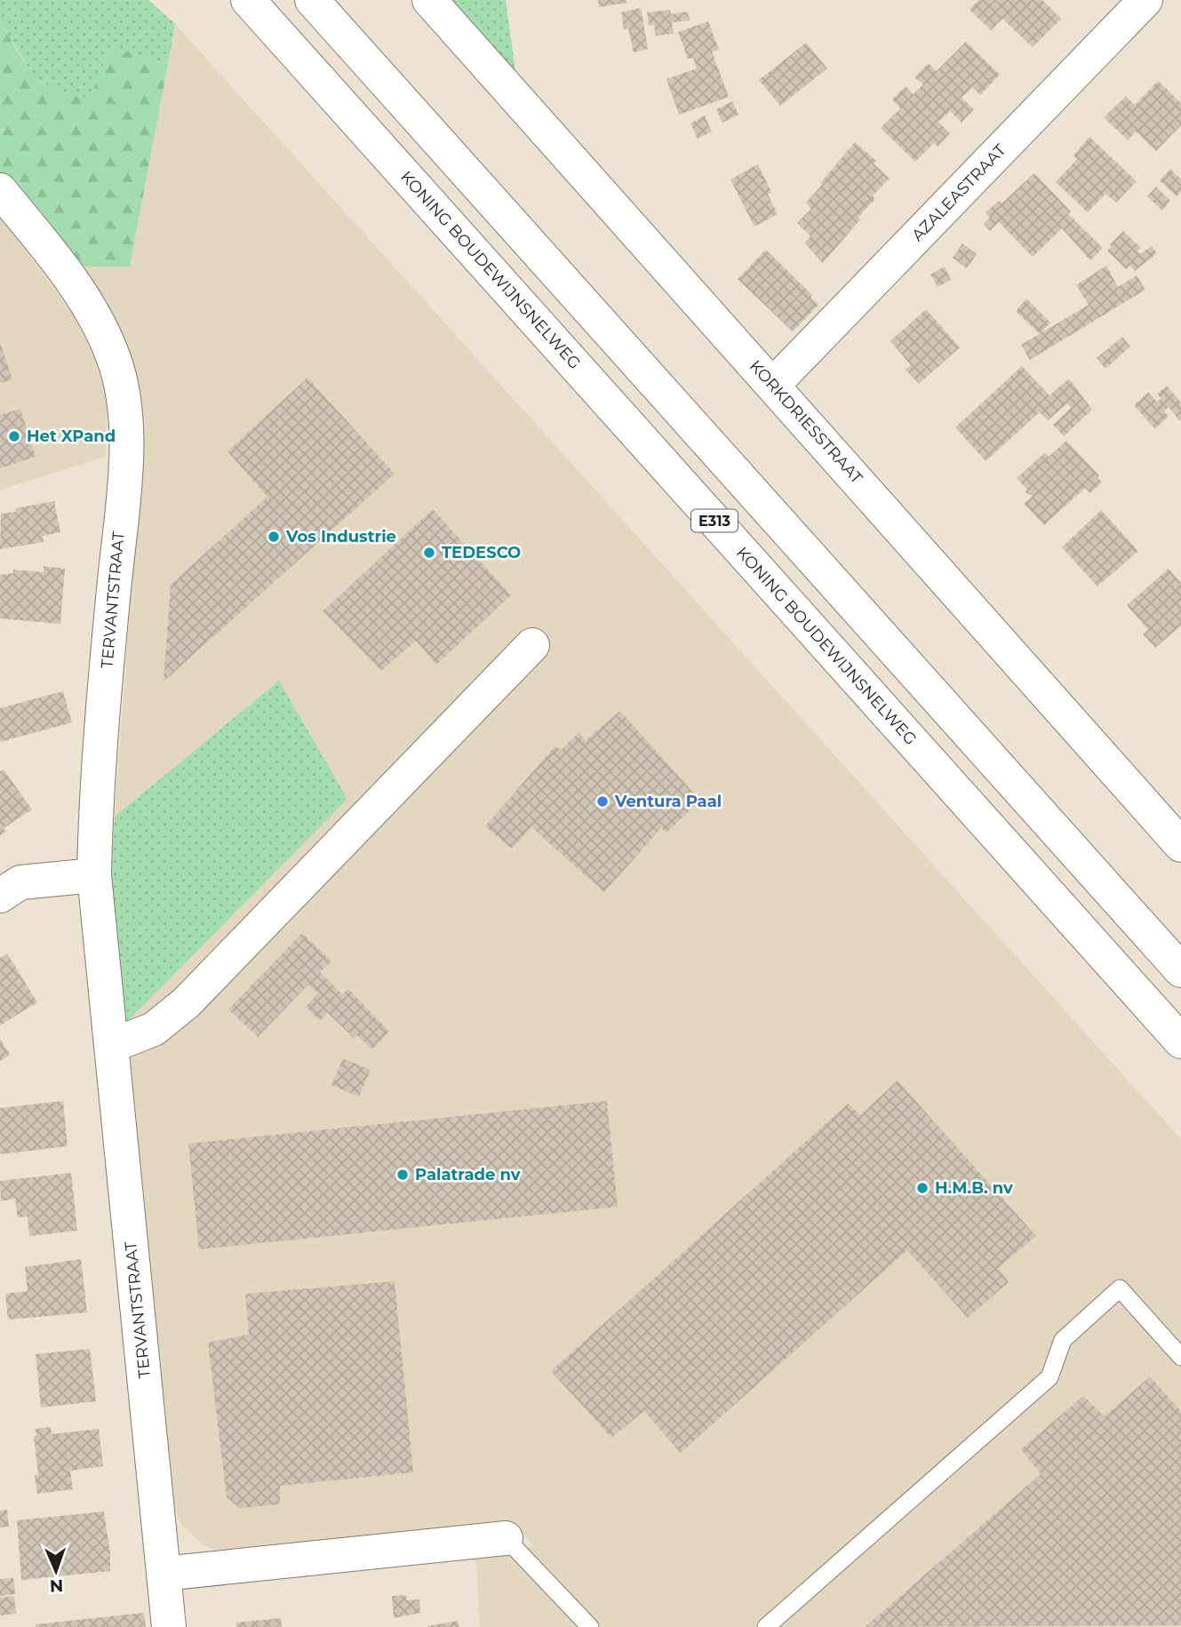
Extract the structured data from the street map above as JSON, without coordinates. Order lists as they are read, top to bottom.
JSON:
{
  "streets": {
    "main road": [
      "AZALEASTRAAT",
      "KONING BOUDEWIJNSNELWEG",
      "KORKDRIESSTRAAT",
      "E313",
      "TERVANTSTRAAT"
    ]
  },
  "crossings": [
    ["AZALEASTRAAT", "KORKDRIESSTRAAT"]
  ],
  "places": [
    "Het XPand",
    "Vos Industrie",
    "TEDESCO",
    "Ventura Paal",
    "Palatrade nv",
    "H.M.B. nv"
  ],
  "north": "bottom"
}
